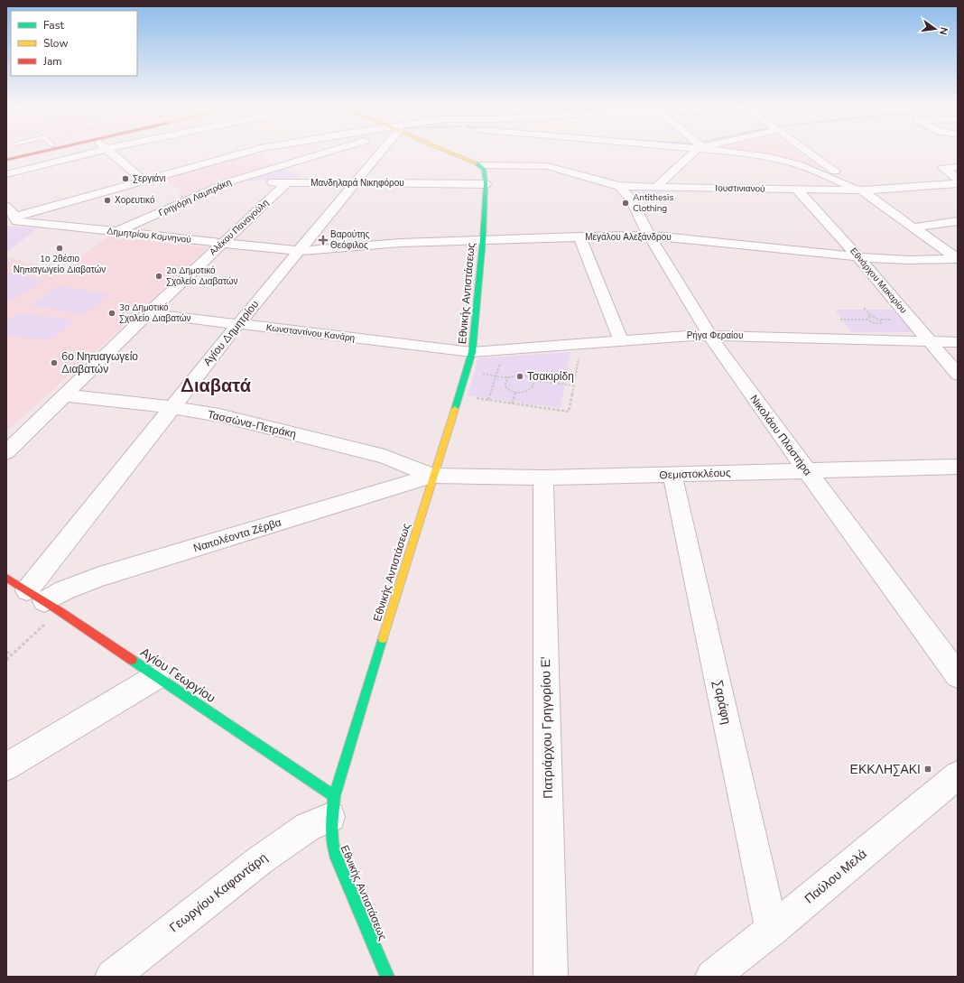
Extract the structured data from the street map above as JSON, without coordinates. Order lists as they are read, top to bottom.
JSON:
{
  "streets": {
    "main road": ["Εθνικής Αντιστάσεως", "Αγίου Γεωργίου"],
    "street": [
      "Μανδηλαρά Νικηφόρου",
      "Ιουστινιανού",
      "Γρηγόρη Λαμπράκη",
      "Αλέκου Παναγούλη",
      "Δημητρίου Κομνηνού",
      "Μεγάλου Αλεξάνδρου",
      "Εθνάρχου Μακαρίου",
      "Αγίου Δημητρίου",
      "Κωνσταντίνου Κανάρη",
      "Ρήγα Φεραίου",
      "Τασσώνα-Πετράκη",
      "Νικολάου Πλαστήρα",
      "Θεμιστοκλέους",
      "Ναπολέοντα Ζέρβα",
      "Σαράφη",
      "Πατριάρχου Γρηγορίου Ε'",
      "Παύλου Μελά",
      "Γεωργίου Καφαντάρη"
    ]
  },
  "crossings": [
    ["Μανδηλαρά Νικηφόρου", "Γρηγόρη Λαμπράκη"],
    ["Μανδηλαρά Νικηφόρου", "Αλέκου Παναγούλη"],
    ["Μανδηλαρά Νικηφόρου", "Εθνικής Αντιστάσεως"],
    ["Μανδηλαρά Νικηφόρου", "Αγίου Δημητρίου"],
    ["Ιουστινιανού", "Εθνάρχου Μακαρίου"],
    ["Ιουστινιανού", "Εθνικής Αντιστάσεως"],
    ["Ιουστινιανού", "Νικολάου Πλαστήρα"],
    ["Γρηγόρη Λαμπράκη", "Δημητρίου Κομνηνού"],
    ["Αλέκου Παναγούλη", "Δημητρίου Κομνηνού"],
    ["Αλέκου Παναγούλη", "Κωνσταντίνου Κανάρη"],
    ["Αλέκου Παναγούλη", "Τασσώνα-Πετράκη"],
    ["Δημητρίου Κομνηνού", "Μεγάλου Αλεξάνδρου"],
    ["Δημητρίου Κομνηνού", "Αγίου Δημητρίου"],
    ["Μεγάλου Αλεξάνδρου", "Εθνάρχου Μακαρίου"],
    ["Μεγάλου Αλεξάνδρου", "Εθνικής Αντιστάσεως"],
    ["Μεγάλου Αλεξάνδρου", "Αγίου Δημητρίου"],
    ["Μεγάλου Αλεξάνδρου", "Νικολάου Πλαστήρα"],
    ["Εθνάρχου Μακαρίου", "Ρήγα Φεραίου"],
    ["Εθνικής Αντιστάσεως", "Κωνσταντίνου Κανάρη"],
    ["Εθνικής Αντιστάσεως", "Ρήγα Φεραίου"],
    ["Εθνικής Αντιστάσεως", "Τασσώνα-Πετράκη"],
    ["Εθνικής Αντιστάσεως", "Θεμιστοκλέους"],
    ["Εθνικής Αντιστάσεως", "Ναπολέοντα Ζέρβα"],
    ["Εθνικής Αντιστάσεως", "Αγίου Γεωργίου"],
    ["Εθνικής Αντιστάσεως", "Γεωργίου Καφαντάρη"],
    ["Αγίου Δημητρίου", "Κωνσταντίνου Κανάρη"],
    ["Αγίου Δημητρίου", "Τασσώνα-Πετράκη"],
    ["Αγίου Δημητρίου", "Αγίου Γεωργίου"],
    ["Κωνσταντίνου Κανάρη", "Ρήγα Φεραίου"],
    ["Ρήγα Φεραίου", "Νικολάου Πλαστήρα"],
    ["Τασσώνα-Πετράκη", "Θεμιστοκλέους"],
    ["Τασσώνα-Πετράκη", "Ναπολέοντα Ζέρβα"],
    ["Νικολάου Πλαστήρα", "Θεμιστοκλέους"],
    ["Θεμιστοκλέους", "Ναπολέοντα Ζέρβα"],
    ["Θεμιστοκλέους", "Σαράφη"],
    ["Θεμιστοκλέους", "Πατριάρχου Γρηγορίου Ε'"],
    ["Ναπολέοντα Ζέρβα", "Αγίου Γεωργίου"],
    ["Αγίου Γεωργίου", "Γεωργίου Καφαντάρη"],
    ["Σαράφη", "Παύλου Μελά"]
  ],
  "districts": ["Διαβατά"],
  "places": {
    "other": [
      "Σεργιάνι",
      "Χορευτικό",
      "Antithesis Clothing",
      "1ο 2θέσιο Νηπιαγωγείο Διαβατών",
      "2ο Δημοτικό Σχολείο Διαβατών",
      "3ο Δημοτικό Σχολείο Διαβατών",
      "6ο Νηπιαγωγείο Διαβατών",
      "Τσακιρίδη"
    ],
    "health": ["Βαρούτης Θεόφιλος"],
    "transit": ["ΕΚΚΛΗΣΑΚΙ"]
  },
  "legend": ["Fast", "Slow", "Jam"],
  "north": "right"
}
